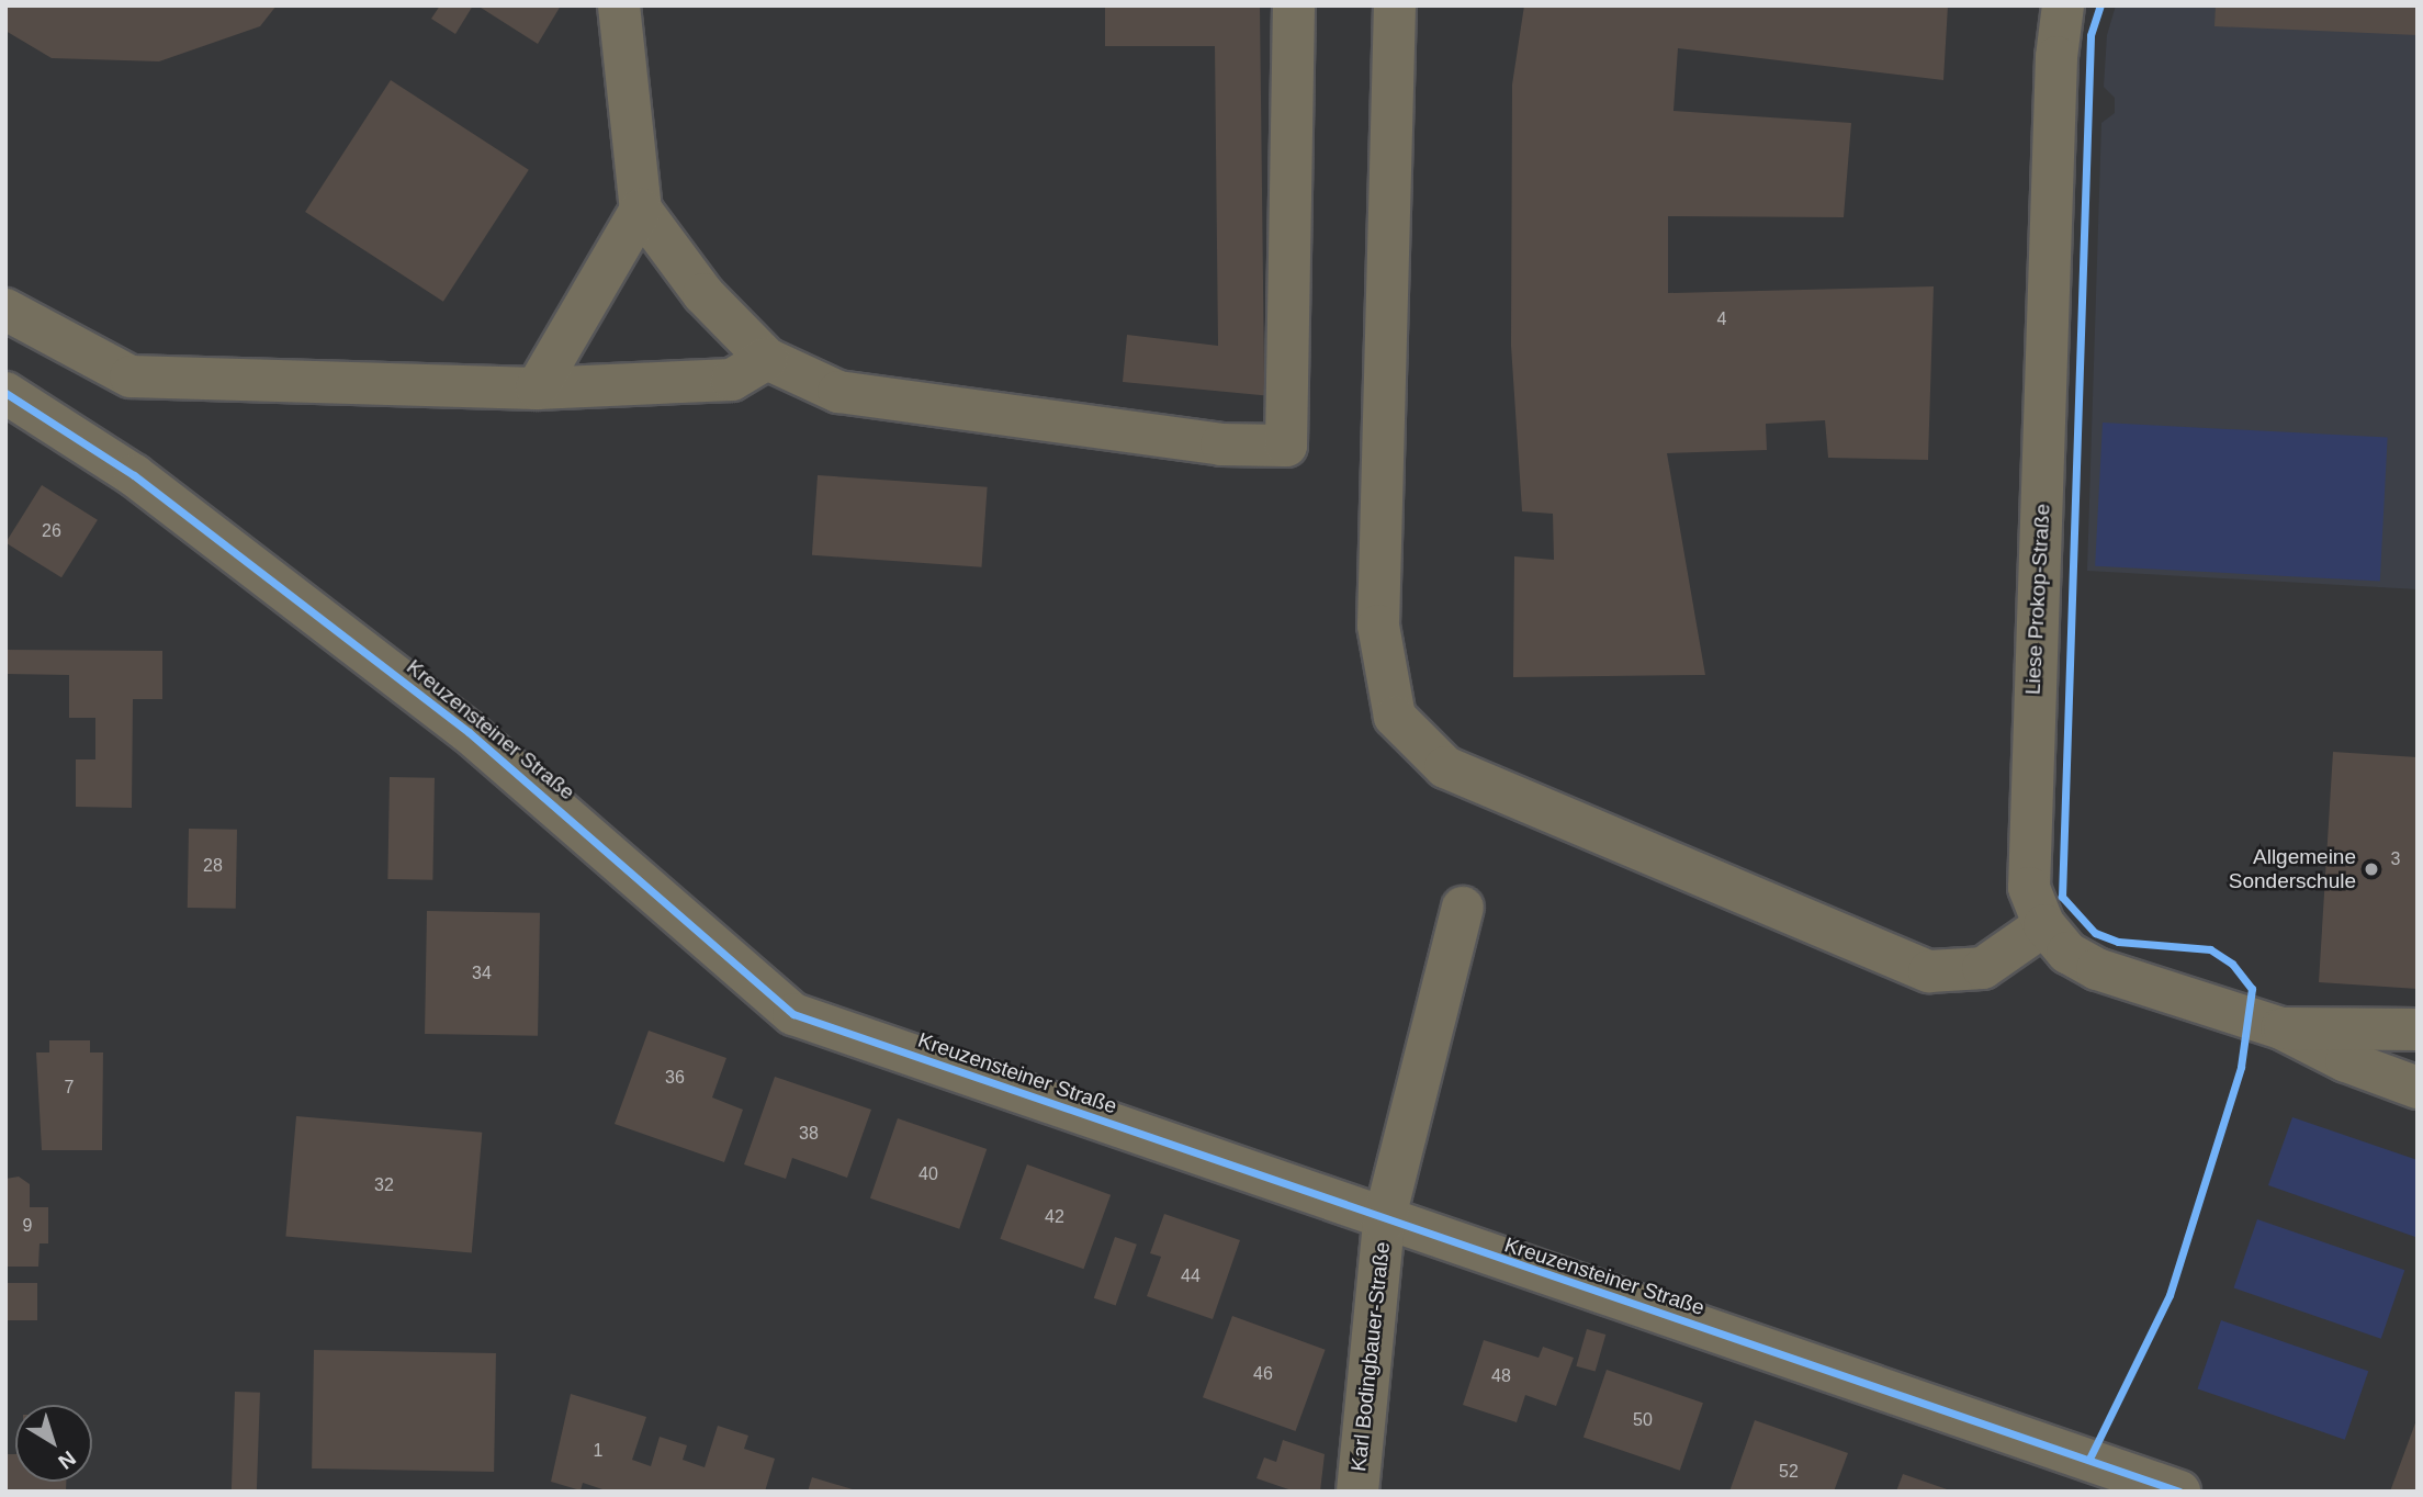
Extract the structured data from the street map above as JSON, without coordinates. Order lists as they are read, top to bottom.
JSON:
{
  "streets": {
    "street": ["Liese Prokop-Straße", "Kreuzensteiner Straße", "Karl Bodingbauer-Straße"]
  },
  "crossings": [
    ["Kreuzensteiner Straße", "Karl Bodingbauer-Straße"]
  ],
  "places": ["Allgemeine Sonderschule"],
  "house_numbers": [
    "4",
    "26",
    "3",
    "28",
    "34",
    "36",
    "7",
    "38",
    "40",
    "32",
    "42",
    "9",
    "44",
    "46",
    "48",
    "50",
    "1",
    "52"
  ],
  "north": "bottom right"
}
